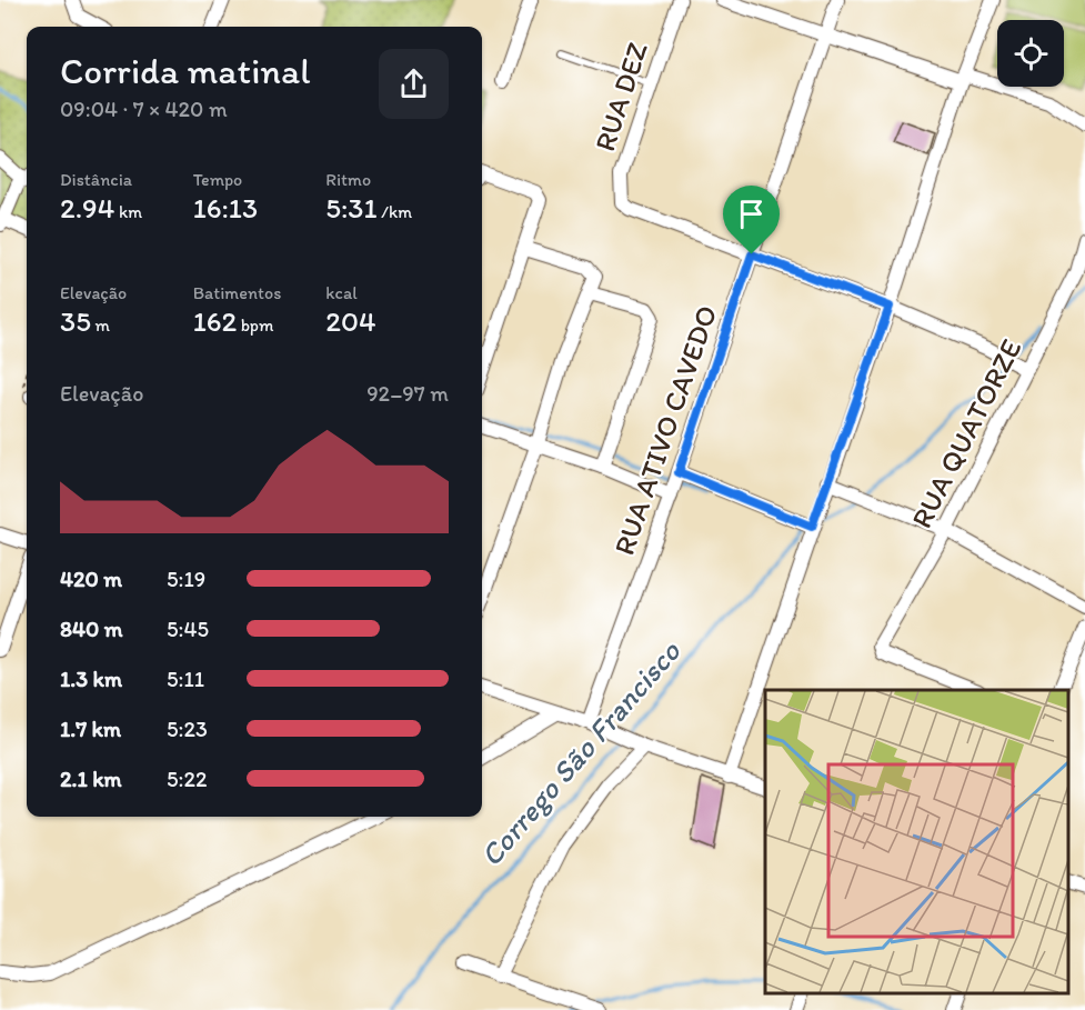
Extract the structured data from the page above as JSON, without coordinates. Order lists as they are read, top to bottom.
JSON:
{
  "streets": {
    "street": ["RUA DEZ", "RUA ATIVO CAVEDO", "RUA QUATORZE"]
  },
  "crossings": [
    ["RUA DEZ", "RUA ATIVO CAVEDO"]
  ],
  "water": ["Corrego São Francisco"],
  "page": {
    "heading": ["Corrida matinal", "09:04 · 7 × 420 m"],
    "stats": [
      ["Distância", "2.94 km"],
      ["Tempo", "16:13"],
      ["Ritmo", "5:31 /km"],
      ["Elevação", "35 m"],
      ["Batimentos", "162 bpm"],
      ["kcal", "204"]
    ],
    "chart": ["Elevação", "92–97 m"],
    "list": [
      {
        "name": "420 m",
        "note": "5:19"
      },
      {
        "name": "840 m",
        "note": "5:45"
      },
      {
        "name": "1.3 km",
        "note": "5:11"
      },
      {
        "name": "1.7 km",
        "note": "5:23"
      },
      {
        "name": "2.1 km",
        "note": "5:22"
      }
    ]
  }
}
